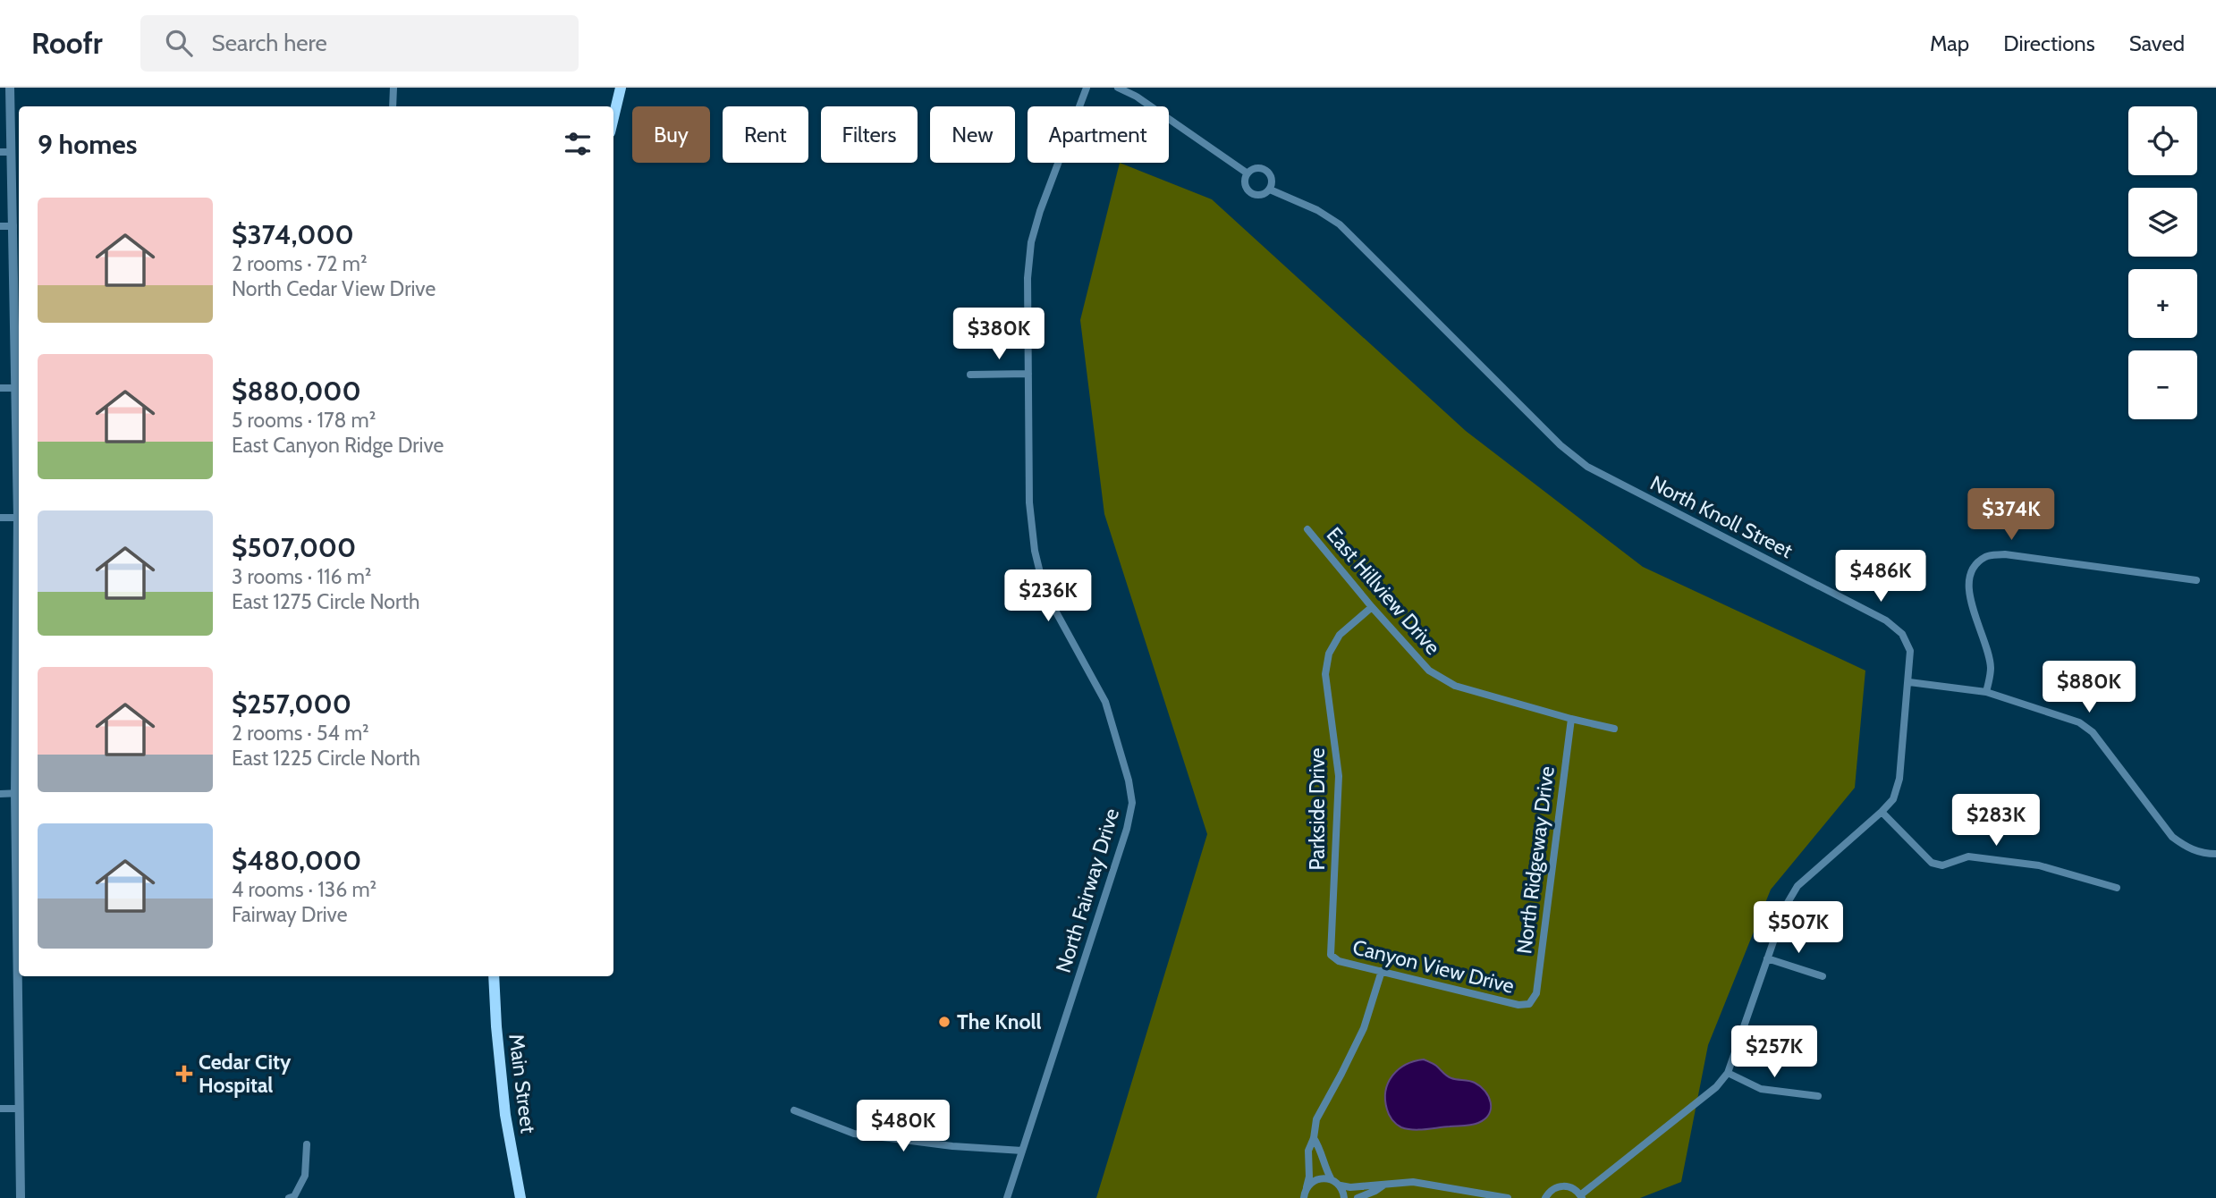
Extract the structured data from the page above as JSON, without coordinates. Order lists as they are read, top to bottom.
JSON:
{
  "streets": {
    "main road": ["Main Street"],
    "street": [
      "North Knoll Street",
      "East Hillview Drive",
      "Parkside Drive",
      "North Ridgeway Drive",
      "North Fairway Drive",
      "Canyon View Drive"
    ]
  },
  "crossings": [
    ["East Hillview Drive", "Parkside Drive"],
    ["East Hillview Drive", "North Ridgeway Drive"],
    ["Parkside Drive", "Canyon View Drive"],
    ["North Ridgeway Drive", "Canyon View Drive"]
  ],
  "places": {
    "other": ["The Knoll"],
    "health": ["Cedar City Hospital"]
  },
  "page": {
    "header": "Roofr",
    "search": "Search here",
    "nav": ["Map", "Directions", "Saved"],
    "map_buttons": ["+", "−"],
    "chip": [
      "Buy",
      "Rent",
      "Filters",
      "New",
      "Apartment"
    ],
    "heading": "9 homes",
    "list": [
      {
        "name": "$374,000",
        "note": "2 rooms · 72 m² · North Cedar View Drive"
      },
      {
        "name": "$880,000",
        "note": "5 rooms · 178 m² · East Canyon Ridge Drive"
      },
      {
        "name": "$507,000",
        "note": "3 rooms · 116 m² · East 1275 Circle North"
      },
      {
        "name": "$257,000",
        "note": "2 rooms · 54 m² · East 1225 Circle North"
      },
      {
        "name": "$480,000",
        "note": "4 rooms · 136 m² · Fairway Drive"
      }
    ],
    "price": [
      "$380K",
      "$374K",
      "$486K",
      "$236K",
      "$880K",
      "$283K",
      "$507K",
      "$257K",
      "$480K"
    ]
  }
}
